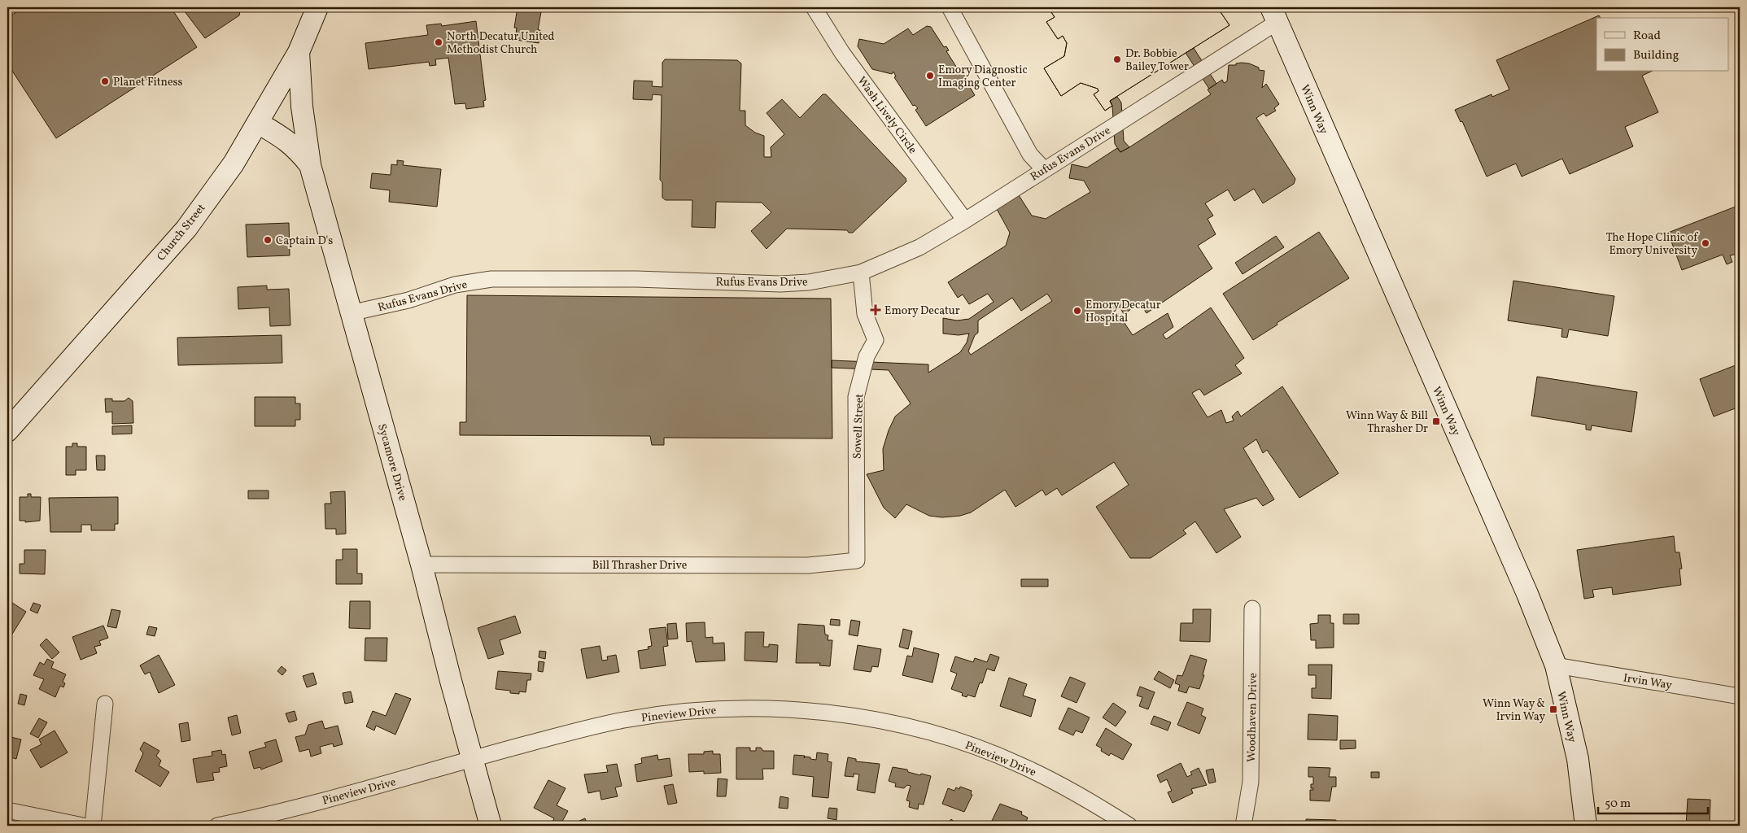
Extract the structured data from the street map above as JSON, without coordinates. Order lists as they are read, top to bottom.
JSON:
{
  "streets": {
    "street": [
      "Winn Way",
      "Wash Lively Circle",
      "Rufus Evans Drive",
      "Church Street",
      "Sowell Street",
      "Sycamore Drive",
      "Bill Thrasher Drive",
      "Irvin Way",
      "Pineview Drive",
      "Woodhaven Drive"
    ]
  },
  "crossings": [
    ["Winn Way", "Rufus Evans Drive"],
    ["Winn Way", "Irvin Way"],
    ["Wash Lively Circle", "Rufus Evans Drive"],
    ["Rufus Evans Drive", "Sowell Street"],
    ["Rufus Evans Drive", "Sycamore Drive"],
    ["Church Street", "Sycamore Drive"],
    ["Sowell Street", "Bill Thrasher Drive"],
    ["Sycamore Drive", "Bill Thrasher Drive"],
    ["Sycamore Drive", "Pineview Drive"]
  ],
  "places": {
    "other": [
      "North Decatur United Methodist Church",
      "Dr. Bobbie Bailey Tower",
      "Emory Diagnostic Imaging Center",
      "Planet Fitness",
      "Captain D's",
      "The Hope Clinic of Emory University",
      "Emory Decatur Hospital"
    ],
    "health": ["Emory Decatur"],
    "transit": ["Winn Way & Bill Thrasher Dr", "Winn Way & Irvin Way"]
  },
  "legend": ["Road", "Building"],
  "scale_bar": "50 m"
}
